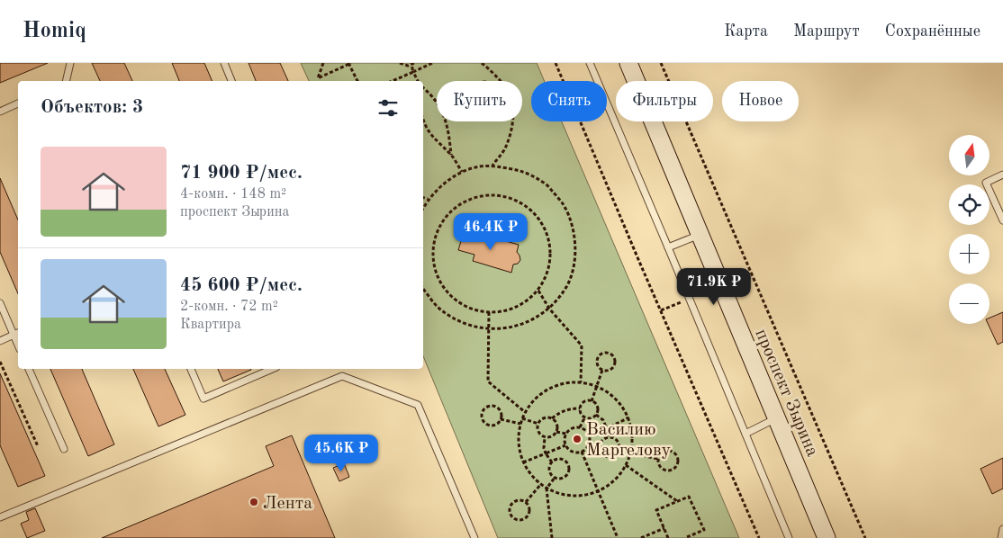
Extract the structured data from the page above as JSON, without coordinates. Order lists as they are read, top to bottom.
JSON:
{
  "streets": {
    "street": ["проспект Зырина"]
  },
  "places": ["Василию Маргелову", "Лента"],
  "north": "top",
  "page": {
    "header": "Homiq",
    "nav": ["Карта", "Маршрут", "Сохранённые"],
    "chip": [
      "Купить",
      "Снять",
      "Фильтры",
      "Новое"
    ],
    "heading": "Объектов: 3",
    "map_buttons": ["+", "−"],
    "list": [
      {
        "name": "71 900 ₽/мес.",
        "note": "4-комн. · 148 m² · проспект Зырина"
      },
      {
        "name": "45 600 ₽/мес.",
        "note": "2-комн. · 72 m² · Квартира"
      }
    ],
    "price": ["46.4K ₽", "71.9K ₽", "45.6K ₽"]
  }
}
